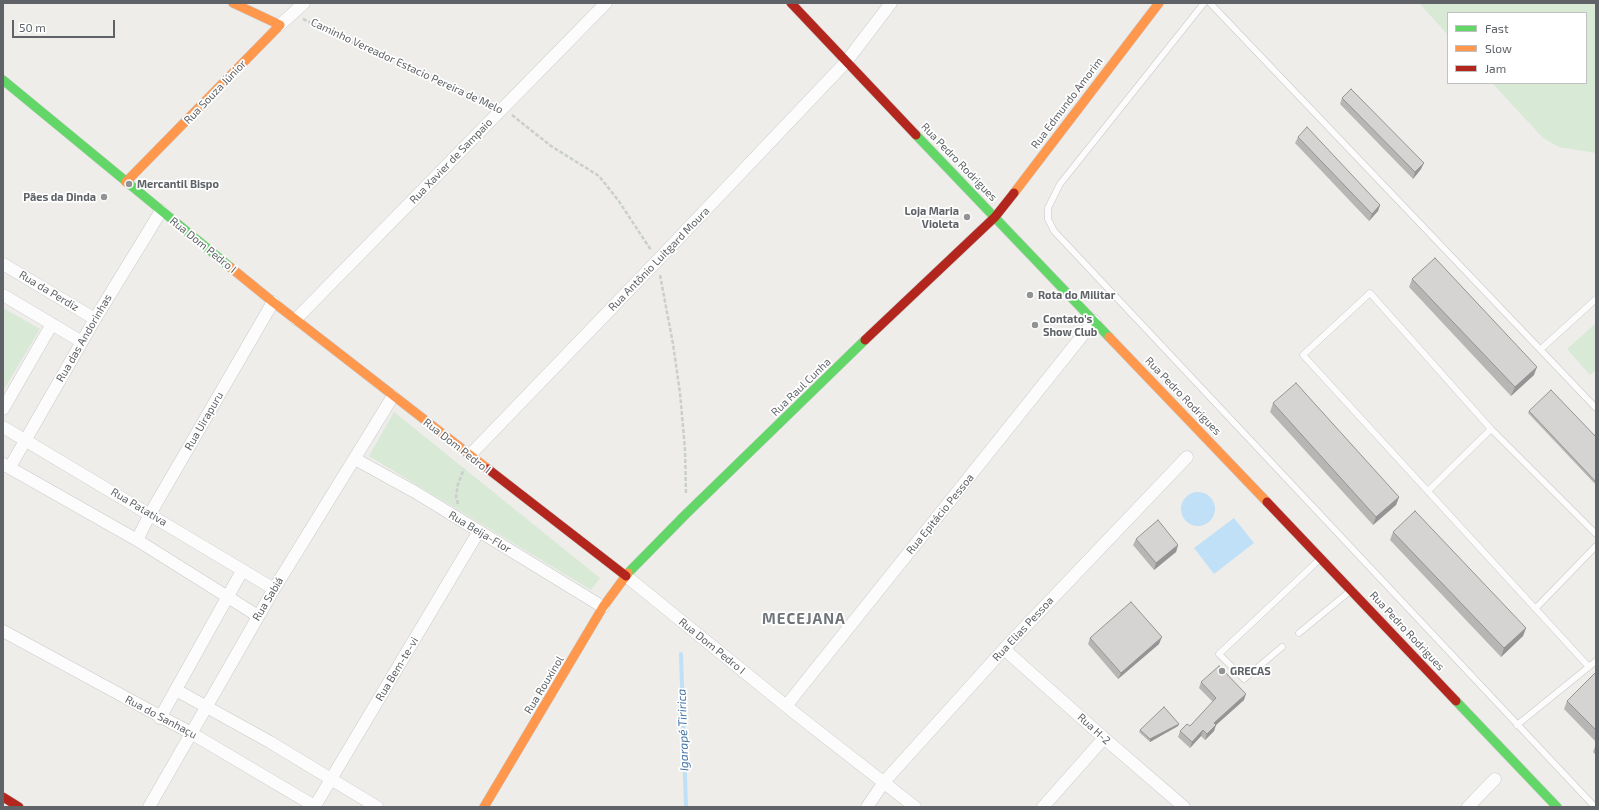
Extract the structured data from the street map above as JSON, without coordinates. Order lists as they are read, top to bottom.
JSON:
{
  "streets": {
    "street": [
      "Rua Souza Júnior",
      "Rua Edmundo Amorim",
      "Rua Xavier de Sampaio",
      "Rua Pedro Rodrigues",
      "Rua Dom Pedro I",
      "Rua Antônio Luitgard Moura",
      "Rua da Perdiz",
      "Rua das Andorinhas",
      "Rua Raul Cunha",
      "Rua Uirapuru",
      "Rua Patativa",
      "Rua Epitácio Pessoa",
      "Rua Beija-Flor",
      "Rua Sabiá",
      "Rua Elias Pessoa",
      "Rua Bem-te-vi",
      "Rua Rouxinol",
      "Rua do Sanhaçu",
      "Rua H-2"
    ],
    "path": ["Caminho Vereador Estacio Pereira de Melo"]
  },
  "crossings": [
    ["Caminho Vereador Estacio Pereira de Melo", "Rua Souza Júnior"],
    ["Caminho Vereador Estacio Pereira de Melo", "Rua Xavier de Sampaio"],
    ["Caminho Vereador Estacio Pereira de Melo", "Rua Antônio Luitgard Moura"],
    ["Caminho Vereador Estacio Pereira de Melo", "Rua Raul Cunha"],
    ["Rua Souza Júnior", "Rua Dom Pedro I"],
    ["Rua Edmundo Amorim", "Rua Pedro Rodrigues"],
    ["Rua Edmundo Amorim", "Rua Raul Cunha"],
    ["Rua Xavier de Sampaio", "Rua Dom Pedro I"],
    ["Rua Pedro Rodrigues", "Rua Antônio Luitgard Moura"],
    ["Rua Pedro Rodrigues", "Rua Raul Cunha"],
    ["Rua Pedro Rodrigues", "Rua Epitácio Pessoa"],
    ["Rua Dom Pedro I", "Rua Antônio Luitgard Moura"],
    ["Rua Dom Pedro I", "Rua das Andorinhas"],
    ["Rua Dom Pedro I", "Rua Raul Cunha"],
    ["Rua Dom Pedro I", "Rua Uirapuru"],
    ["Rua Dom Pedro I", "Rua Epitácio Pessoa"],
    ["Rua Dom Pedro I", "Rua Sabiá"],
    ["Rua Dom Pedro I", "Rua Elias Pessoa"],
    ["Rua Dom Pedro I", "Rua Rouxinol"],
    ["Rua da Perdiz", "Rua das Andorinhas"],
    ["Rua das Andorinhas", "Rua Patativa"],
    ["Rua Raul Cunha", "Rua Rouxinol"],
    ["Rua Uirapuru", "Rua Patativa"],
    ["Rua Patativa", "Rua Sabiá"],
    ["Rua Beija-Flor", "Rua Sabiá"],
    ["Rua Beija-Flor", "Rua Bem-te-vi"],
    ["Rua Beija-Flor", "Rua Rouxinol"],
    ["Rua Sabiá", "Rua do Sanhaçu"],
    ["Rua Elias Pessoa", "Rua H-2"],
    ["Rua Bem-te-vi", "Rua do Sanhaçu"]
  ],
  "districts": ["MECEJANA"],
  "water": ["Igarapé Tiririca"],
  "places": [
    "Mercantil Bispo",
    "Pães da Dinda",
    "Loja Maria Violeta",
    "Rota do Militar",
    "Contato's Show Club",
    "GRECAS"
  ],
  "legend": ["Fast", "Slow", "Jam"],
  "scale_bar": "50 m"
}
